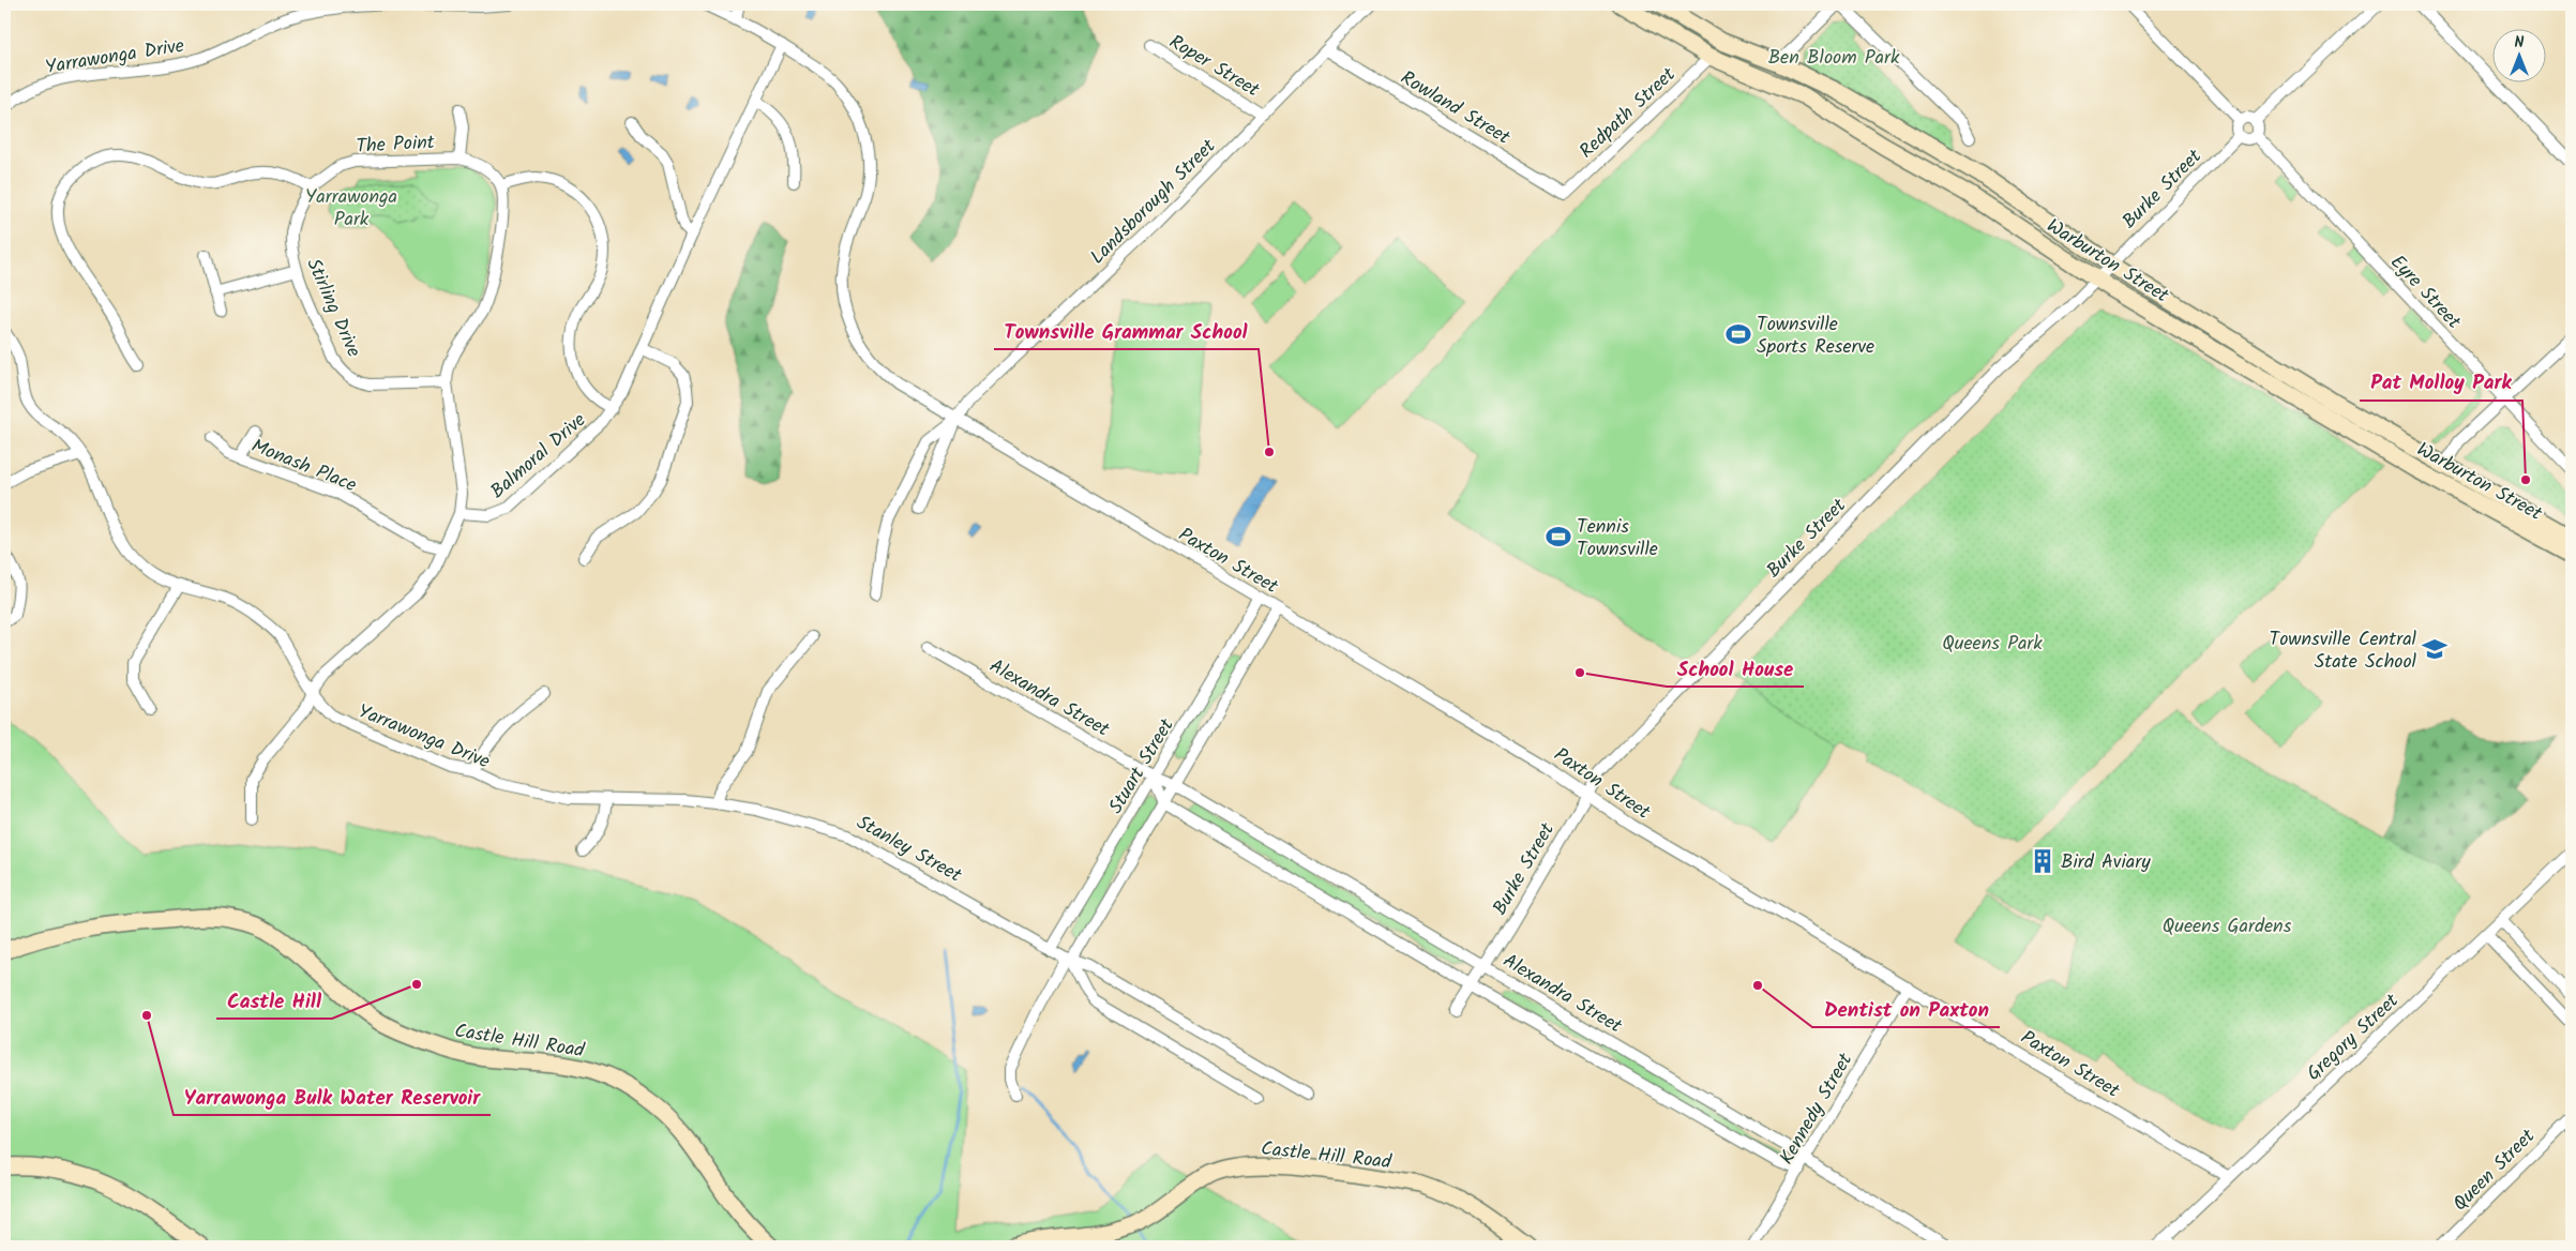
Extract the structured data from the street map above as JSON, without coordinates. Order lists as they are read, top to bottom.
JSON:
{
  "streets": {
    "main road": ["Warburton Street", "Castle Hill Road"],
    "street": [
      "Yarrawonga Drive",
      "Roper Street",
      "Rowland Street",
      "Redpath Street",
      "The Point",
      "Burke Street",
      "Landsborough Street",
      "Eyre Street",
      "Stirling Drive",
      "Balmoral Drive",
      "Monash Place",
      "Paxton Street",
      "Alexandra Street",
      "Stuart Street",
      "Stanley Street",
      "Gregory Street",
      "Kennedy Street",
      "Queen Street"
    ]
  },
  "crossings": [
    ["Yarrawonga Drive", "Stanley Street"],
    ["Roper Street", "Landsborough Street"],
    ["Rowland Street", "Redpath Street"],
    ["Rowland Street", "Landsborough Street"],
    ["Redpath Street", "Warburton Street"],
    ["The Point", "Stirling Drive"],
    ["Burke Street", "Warburton Street"],
    ["Burke Street", "Eyre Street"],
    ["Burke Street", "Paxton Street"],
    ["Burke Street", "Alexandra Street"],
    ["Landsborough Street", "Paxton Street"],
    ["Paxton Street", "Stuart Street"],
    ["Paxton Street", "Gregory Street"],
    ["Paxton Street", "Kennedy Street"],
    ["Alexandra Street", "Stuart Street"],
    ["Alexandra Street", "Kennedy Street"],
    ["Stuart Street", "Stanley Street"]
  ],
  "parks": [
    "Ben Bloom Park",
    "Yarrawonga Park",
    "Queens Park",
    "Queens Gardens"
  ],
  "places": {
    "sports": ["Townsville Sports Reserve", "Tennis Townsville"],
    "other": [
      "Townsville Grammar School",
      "Pat Molloy Park",
      "School House",
      "Castle Hill",
      "Dentist on Paxton",
      "Yarrawonga Bulk Water Reservoir"
    ],
    "school or university": ["Townsville Central State School"],
    "building": ["Bird Aviary"]
  },
  "north": "top"
}
